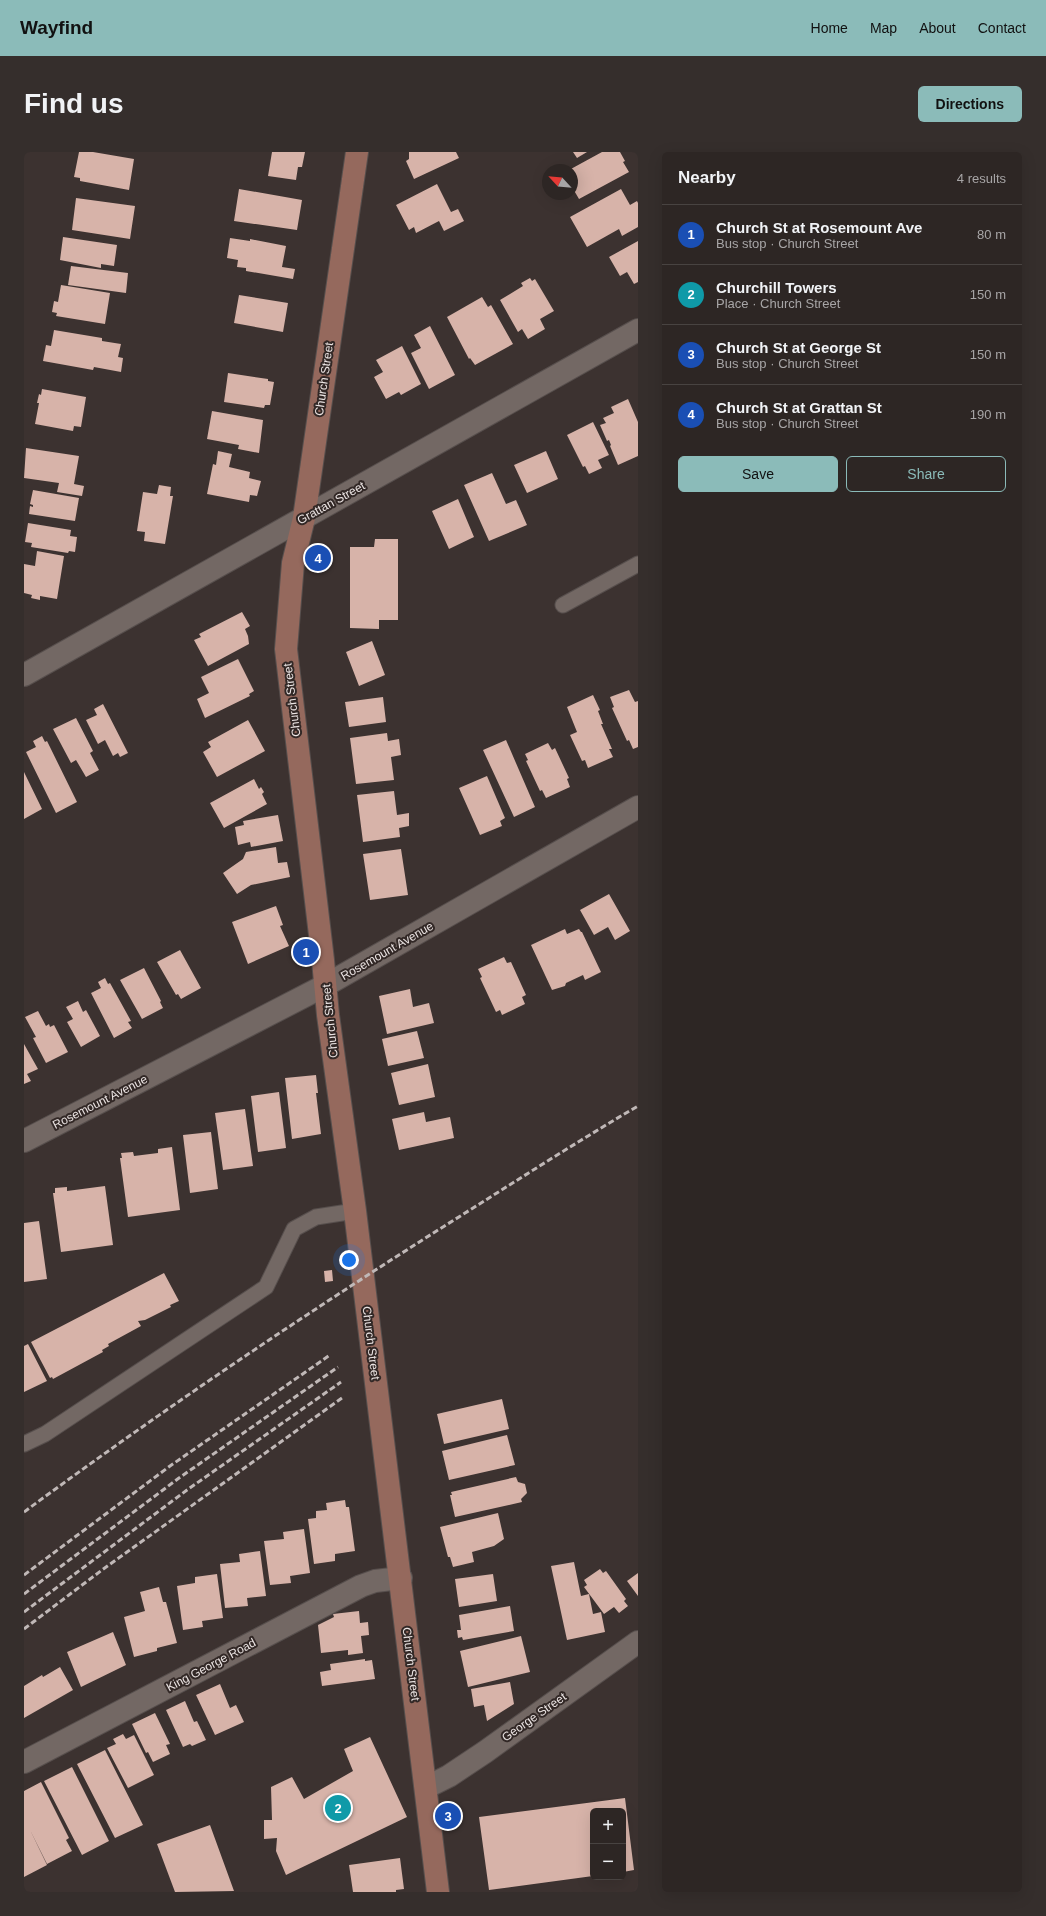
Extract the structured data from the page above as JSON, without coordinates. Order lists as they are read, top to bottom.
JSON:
{
  "streets": {
    "street": [
      "Church Street",
      "Grattan Street",
      "Rosemount Avenue",
      "King George Road",
      "George Street"
    ]
  },
  "crossings": [
    ["Church Street", "Grattan Street"],
    ["Church Street", "Rosemount Avenue"],
    ["Church Street", "King George Road"],
    ["Church Street", "George Street"]
  ],
  "north": "top left",
  "page": {
    "header": "Wayfind",
    "nav": [
      "Home",
      "Map",
      "About",
      "Contact"
    ],
    "buttons": [
      "Directions",
      ["Save", "Share"]
    ],
    "title": "Find us",
    "heading": ["Nearby", "4 results"],
    "list": [
      {
        "mark": "1",
        "name": "Church St at Rosemount Ave",
        "note": "Bus stop · Church Street",
        "value": "80 m"
      },
      {
        "mark": "2",
        "name": "Churchill Towers",
        "note": "Place · Church Street",
        "value": "150 m"
      },
      {
        "mark": "3",
        "name": "Church St at George St",
        "note": "Bus stop · Church Street",
        "value": "150 m"
      },
      {
        "mark": "4",
        "name": "Church St at Grattan St",
        "note": "Bus stop · Church Street",
        "value": "190 m"
      }
    ],
    "pins": [
      "4",
      "1",
      "2",
      "3"
    ],
    "map_buttons": ["+", "−"]
  }
}
